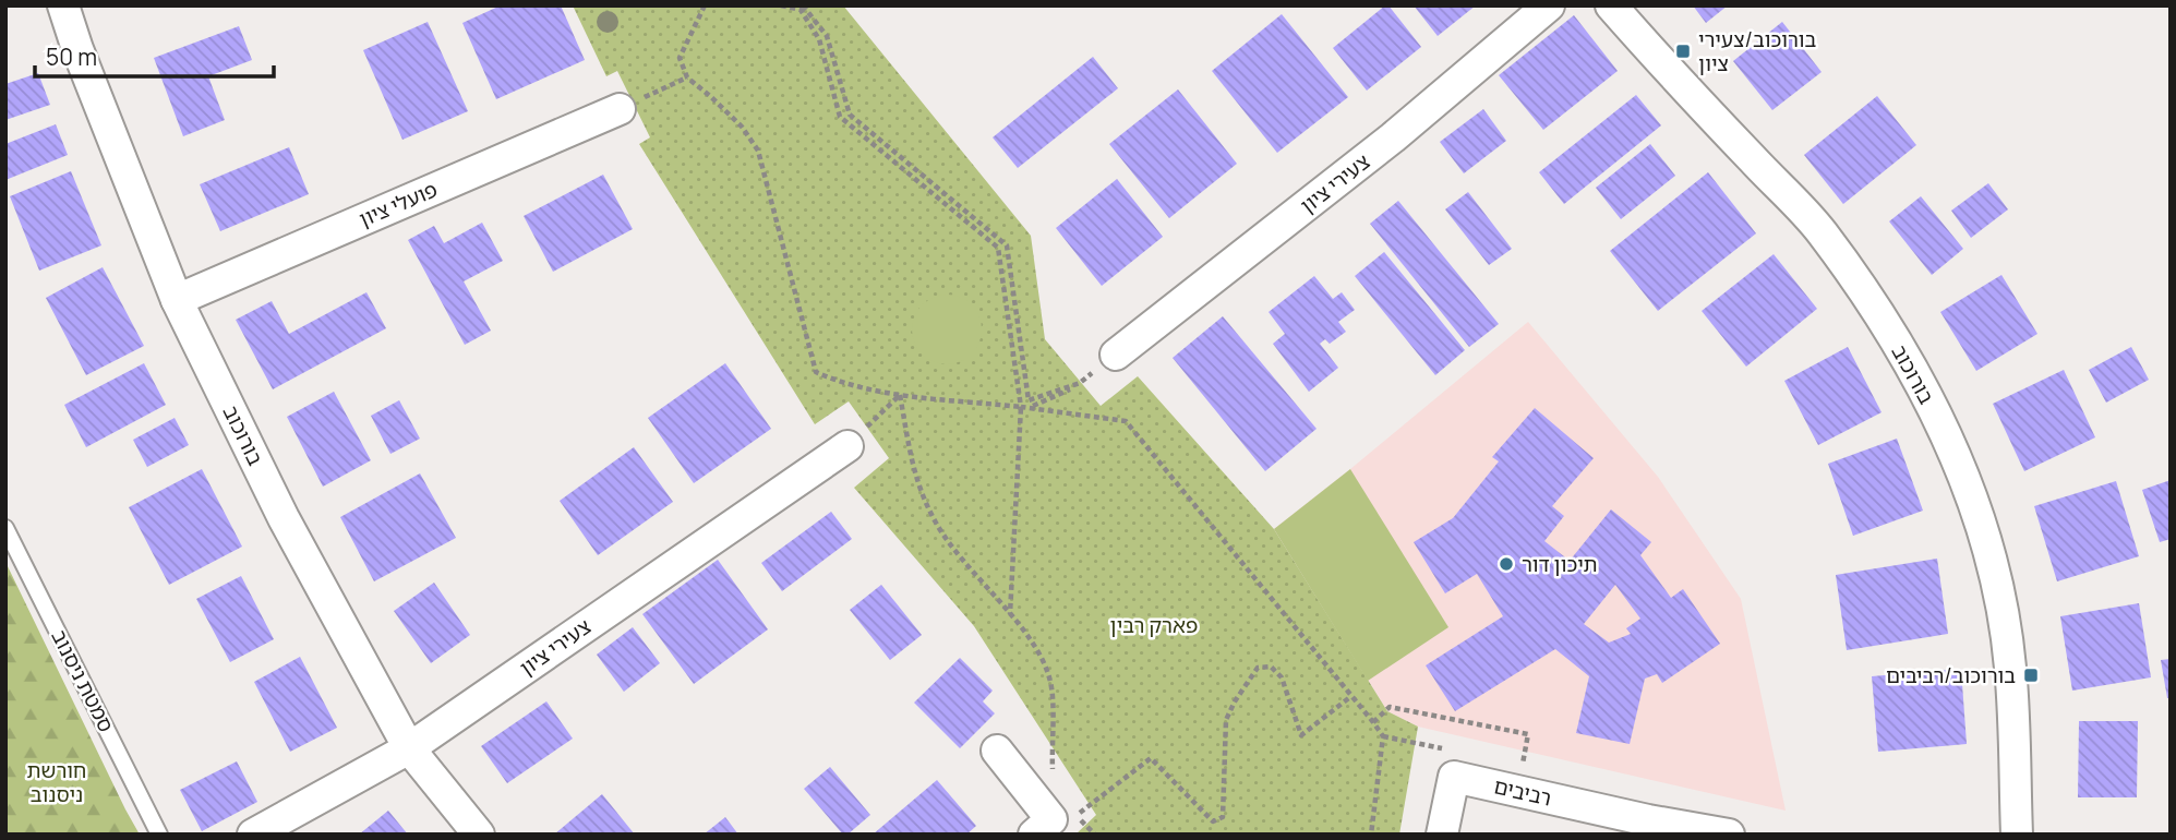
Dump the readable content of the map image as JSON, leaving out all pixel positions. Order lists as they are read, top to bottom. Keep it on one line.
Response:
{"streets":{"street":["צעירי ציון","פועלי ציון","בורוכוב","רביבים"],"lane":["סמטת ניסנוב"]},"crossings":[["צעירי ציון","בורוכוב"],["פועלי ציון","בורוכוב"]],"parks":["פארק רבין","חורשת ניסנוב"],"places":{"transit":["בורוכוב/צעירי ציון","בורוכוב/רביבים"],"other":["תיכון דור"]},"scale_bar":"50 m"}
